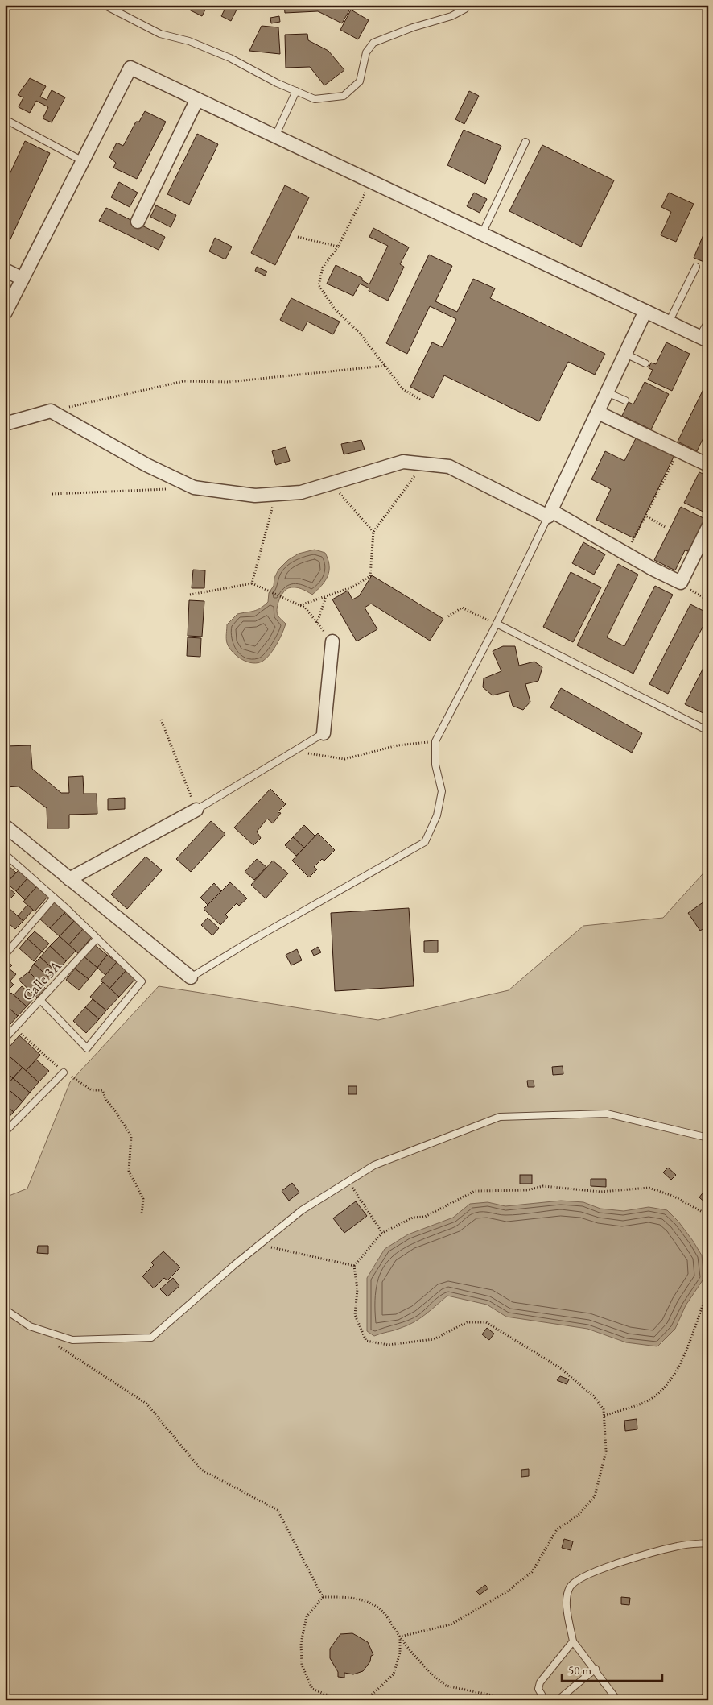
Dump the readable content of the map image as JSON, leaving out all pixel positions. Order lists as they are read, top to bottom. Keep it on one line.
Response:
{"streets":{"lane":["Calle 3A"]},"scale_bar":"50 m"}
